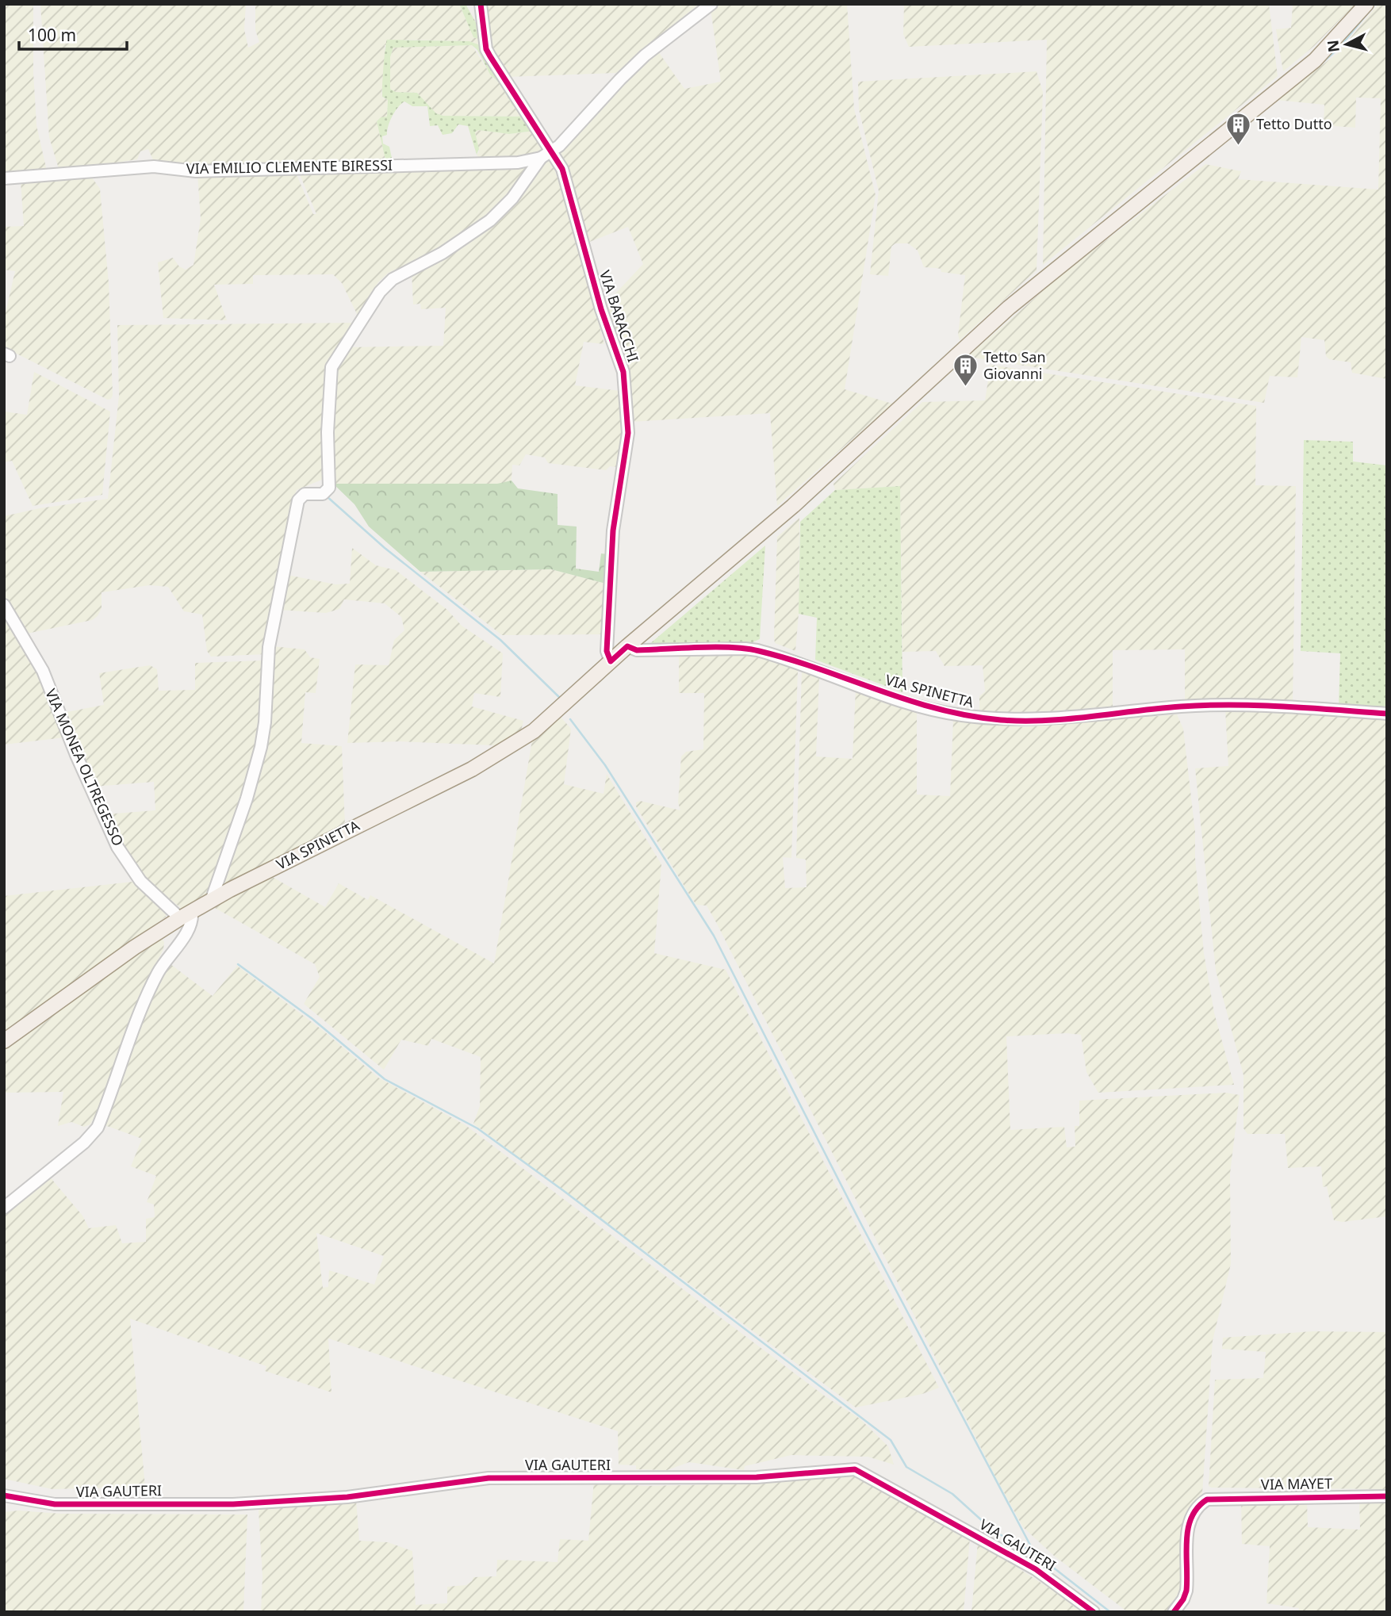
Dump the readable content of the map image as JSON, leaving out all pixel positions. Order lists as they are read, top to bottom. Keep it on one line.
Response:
{"streets":{"main road":["VIA SPINETTA"],"street":["VIA EMILIO CLEMENTE BIRESSI","VIA BARACCHI","VIA MONEA OLTREGESSO","VIA GAUTERI","VIA MAYET"]},"crossings":[["VIA EMILIO CLEMENTE BIRESSI","VIA BARACCHI"],["VIA EMILIO CLEMENTE BIRESSI","VIA SPINETTA"],["VIA BARACCHI","VIA SPINETTA"],["VIA SPINETTA","VIA MONEA OLTREGESSO"]],"places":{"building":["Tetto Dutto","Tetto San Giovanni"]},"scale_bar":"100 m","north":"left"}
